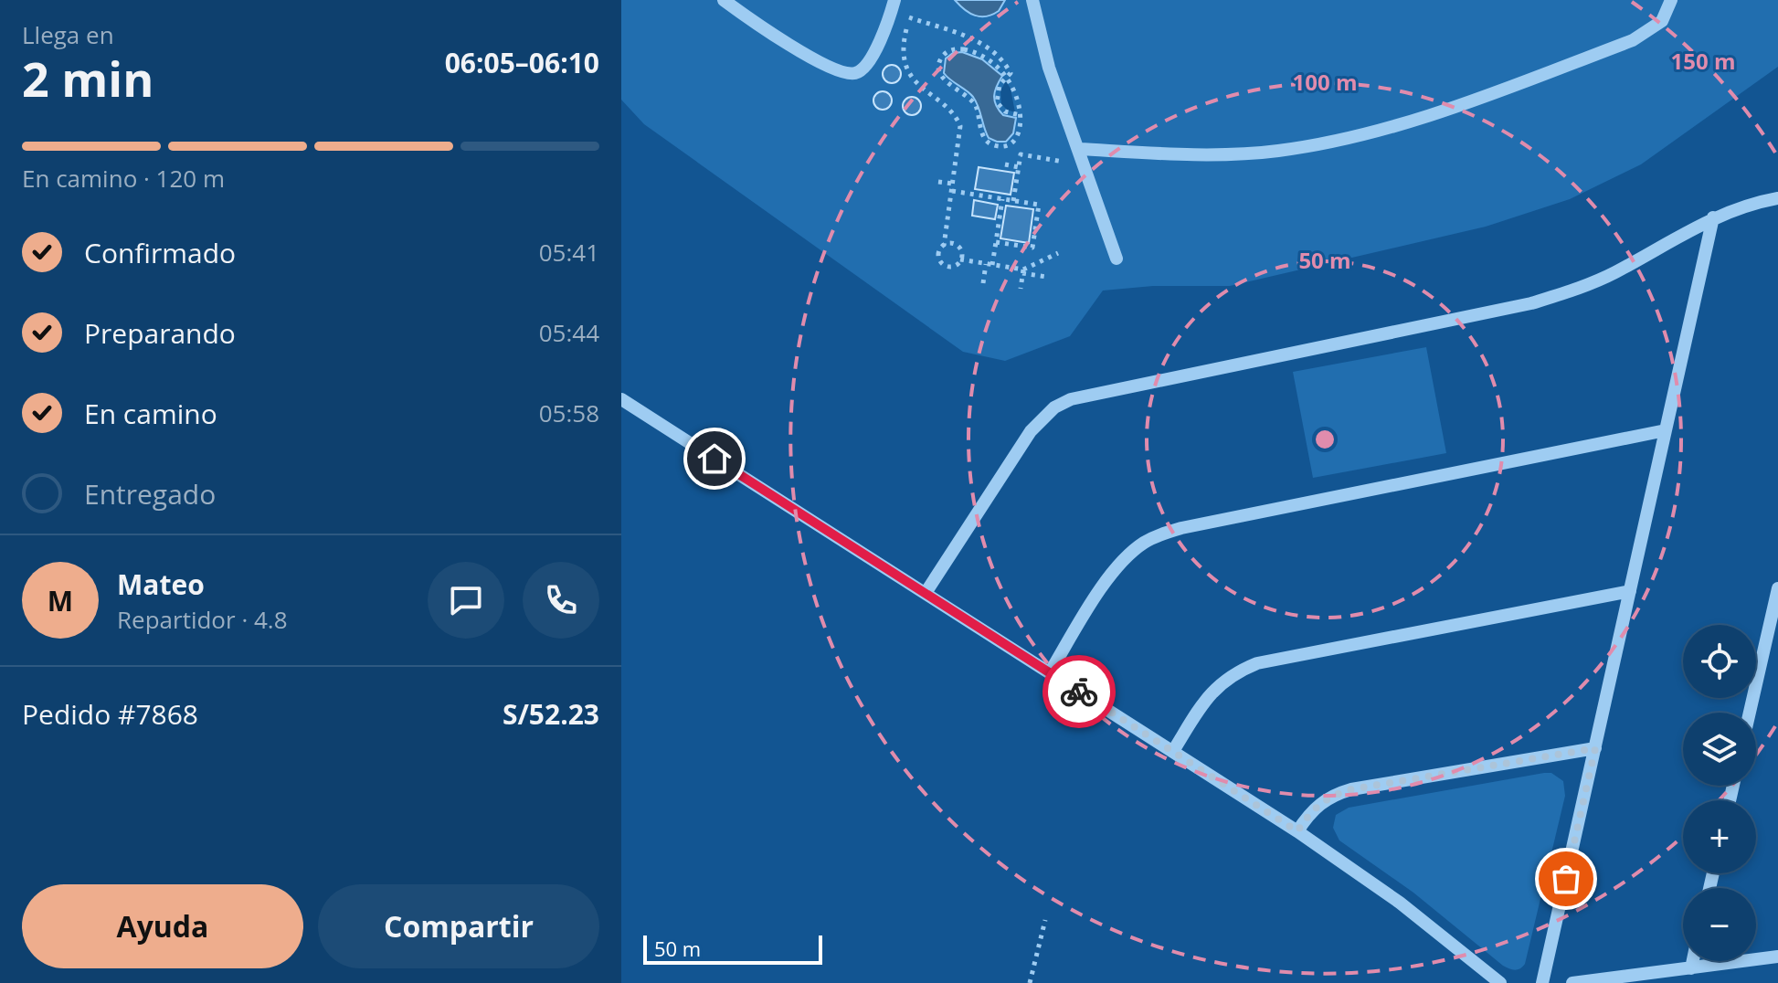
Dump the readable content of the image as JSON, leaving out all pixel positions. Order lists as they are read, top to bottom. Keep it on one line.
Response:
{"scale_bar":"50 m","page":{"heading":["2 min","Llega en","06:05–06:10"],"panel":["Mateo","Repartidor · 4.8","Pedido #7868","S/52.23"],"bar":"En camino · 120 m","list":[["Confirmado","05:41"],["Preparando","05:44"],["En camino","05:58"],"Entregado"],"round":"M","map_buttons":["+","−"],"buttons":["Ayuda","Compartir"],"scale":"50 m"},"rings":["150 m","100 m","50 m"]}
